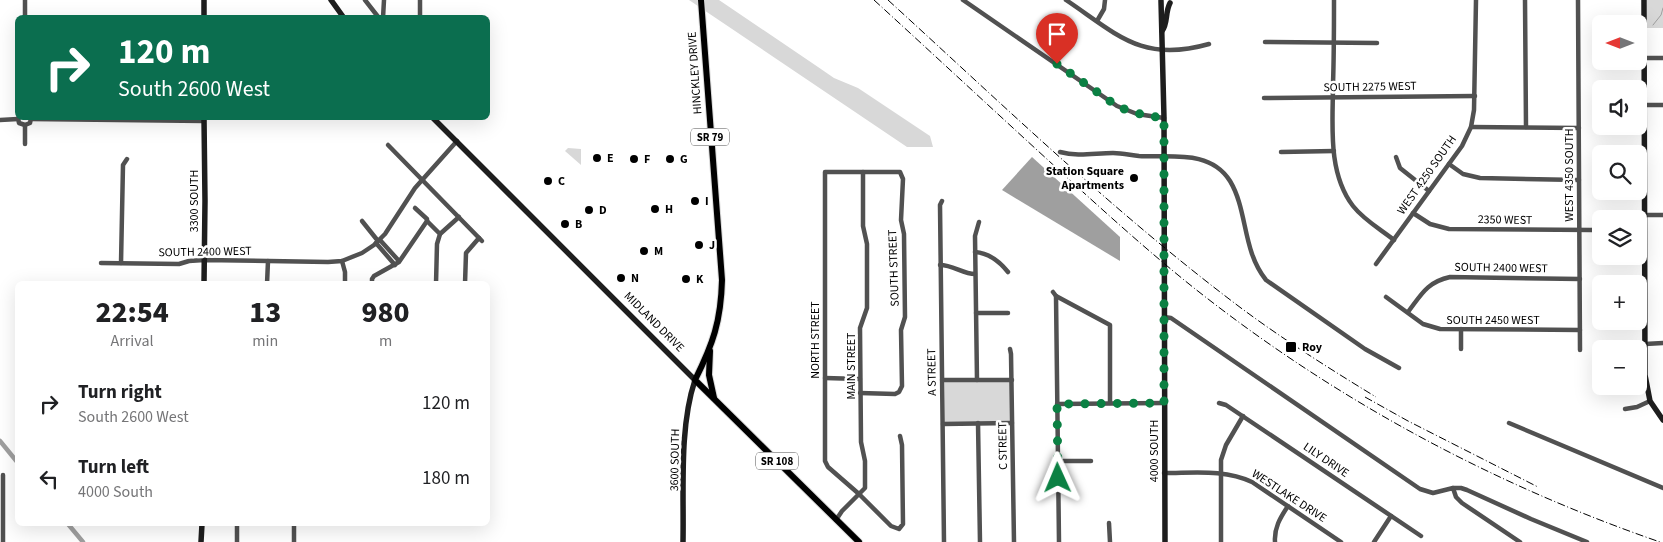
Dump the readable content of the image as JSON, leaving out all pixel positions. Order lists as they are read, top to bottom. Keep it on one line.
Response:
{"streets":{"main road":["HINCKLEY DRIVE","SR 79","MIDLAND DRIVE","SR 108"],"street":["SOUTH 2275 WEST","WEST 4250 SOUTH","WEST 4350 SOUTH","3300 SOUTH","2350 WEST","SOUTH 2400 WEST","SOUTH STREET","SOUTH 2450 WEST","NORTH STREET","MAIN STREET","A STREET","C STREET","4000 SOUTH","3600 SOUTH","LILY DRIVE","WESTLAKE DRIVE"]},"crossings":[["HINCKLEY DRIVE","MIDLAND DRIVE"],["HINCKLEY DRIVE","3600 SOUTH"],["SOUTH 2275 WEST","WEST 4250 SOUTH"],["WEST 4250 SOUTH","2350 WEST"],["WEST 4350 SOUTH","2350 WEST"],["WEST 4350 SOUTH","SOUTH 2400 WEST"],["WEST 4350 SOUTH","SOUTH 2450 WEST"],["3300 SOUTH","SOUTH 2400 WEST"],["SOUTH 2400 WEST","SOUTH 2450 WEST"],["SOUTH STREET","NORTH STREET"],["SOUTH STREET","MAIN STREET"],["MIDLAND DRIVE","MAIN STREET"],["MIDLAND DRIVE","3600 SOUTH"],["NORTH STREET","MAIN STREET"],["4000 SOUTH","WESTLAKE DRIVE"]],"places":{"other":["E","F","G","Station Square Apartments","C","I","H","D","B","J","M","N","K"],"transit":["Roy"]},"north":"left","page":{"map_buttons":["+","−"],"turn":["120 m","South 2600 West"],"eta":["22:54","Arrival","13","min","980","m"],"list":[{"name":"Turn right","note":"South 2600 West","value":"120 m"},{"name":"Turn left","note":"4000 South","value":"180 m"}]}}
